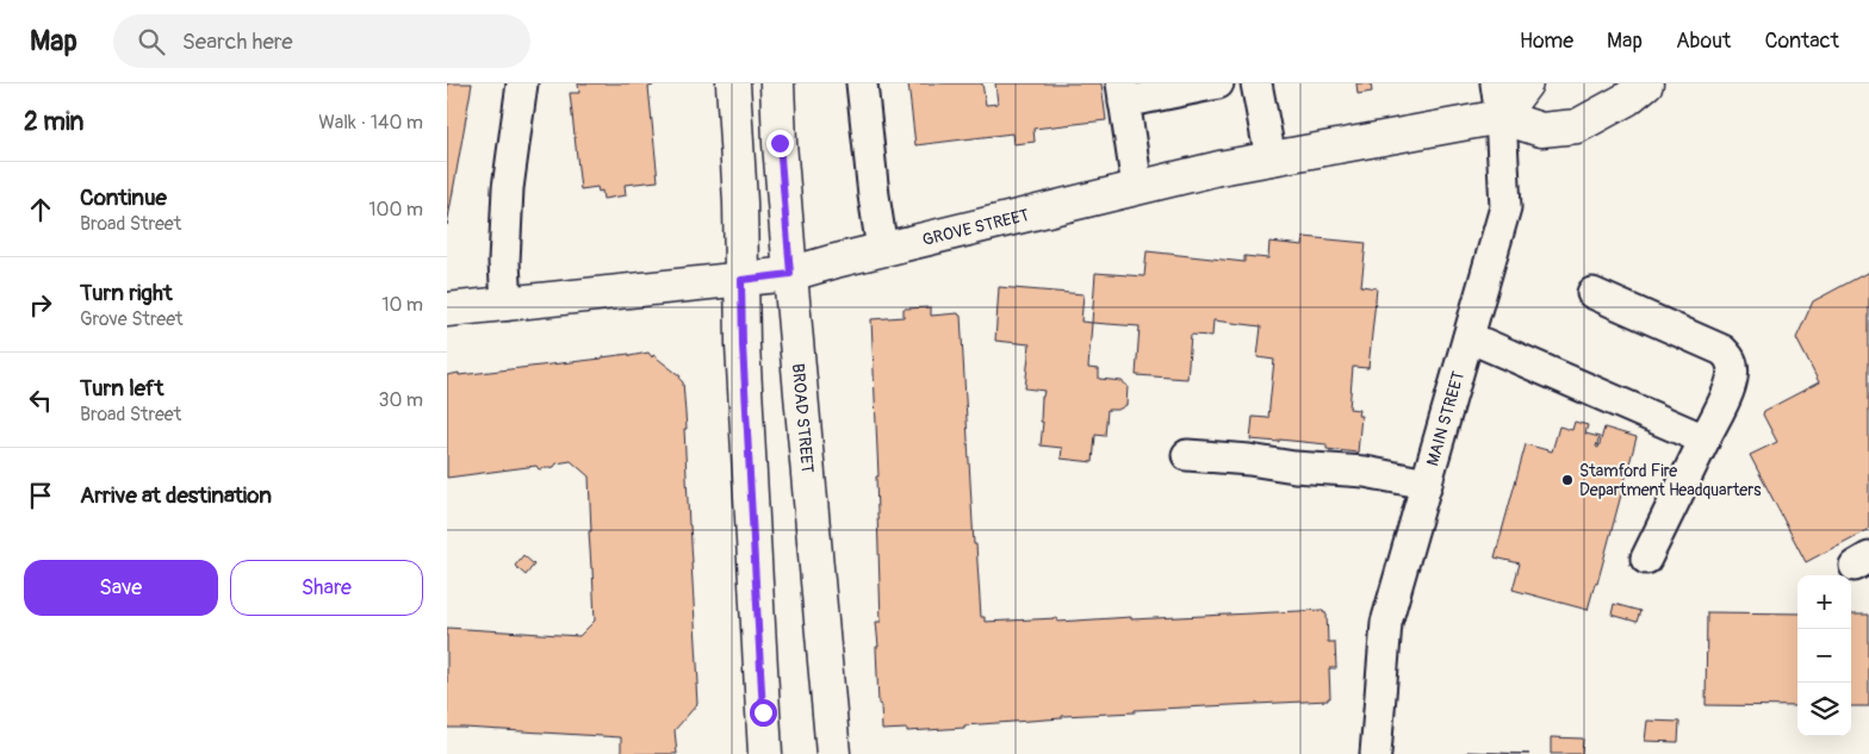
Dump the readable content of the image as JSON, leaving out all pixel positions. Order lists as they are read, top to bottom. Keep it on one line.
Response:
{"streets":{"main road":["GROVE STREET","BROAD STREET"],"street":["MAIN STREET"]},"crossings":[["GROVE STREET","MAIN STREET"],["GROVE STREET","BROAD STREET"]],"places":["Stamford Fire Department Headquarters"],"page":{"header":"Map","search":"Search here","nav":["Home","Map","About","Contact"],"heading":["2 min","Walk · 140 m"],"list":[["Continue","Broad Street","100 m"],["Turn right","Grove Street","10 m"],["Turn left","Broad Street","30 m"],"Arrive at destination"],"buttons":["Save","Share"],"map_buttons":["+","−"]}}
